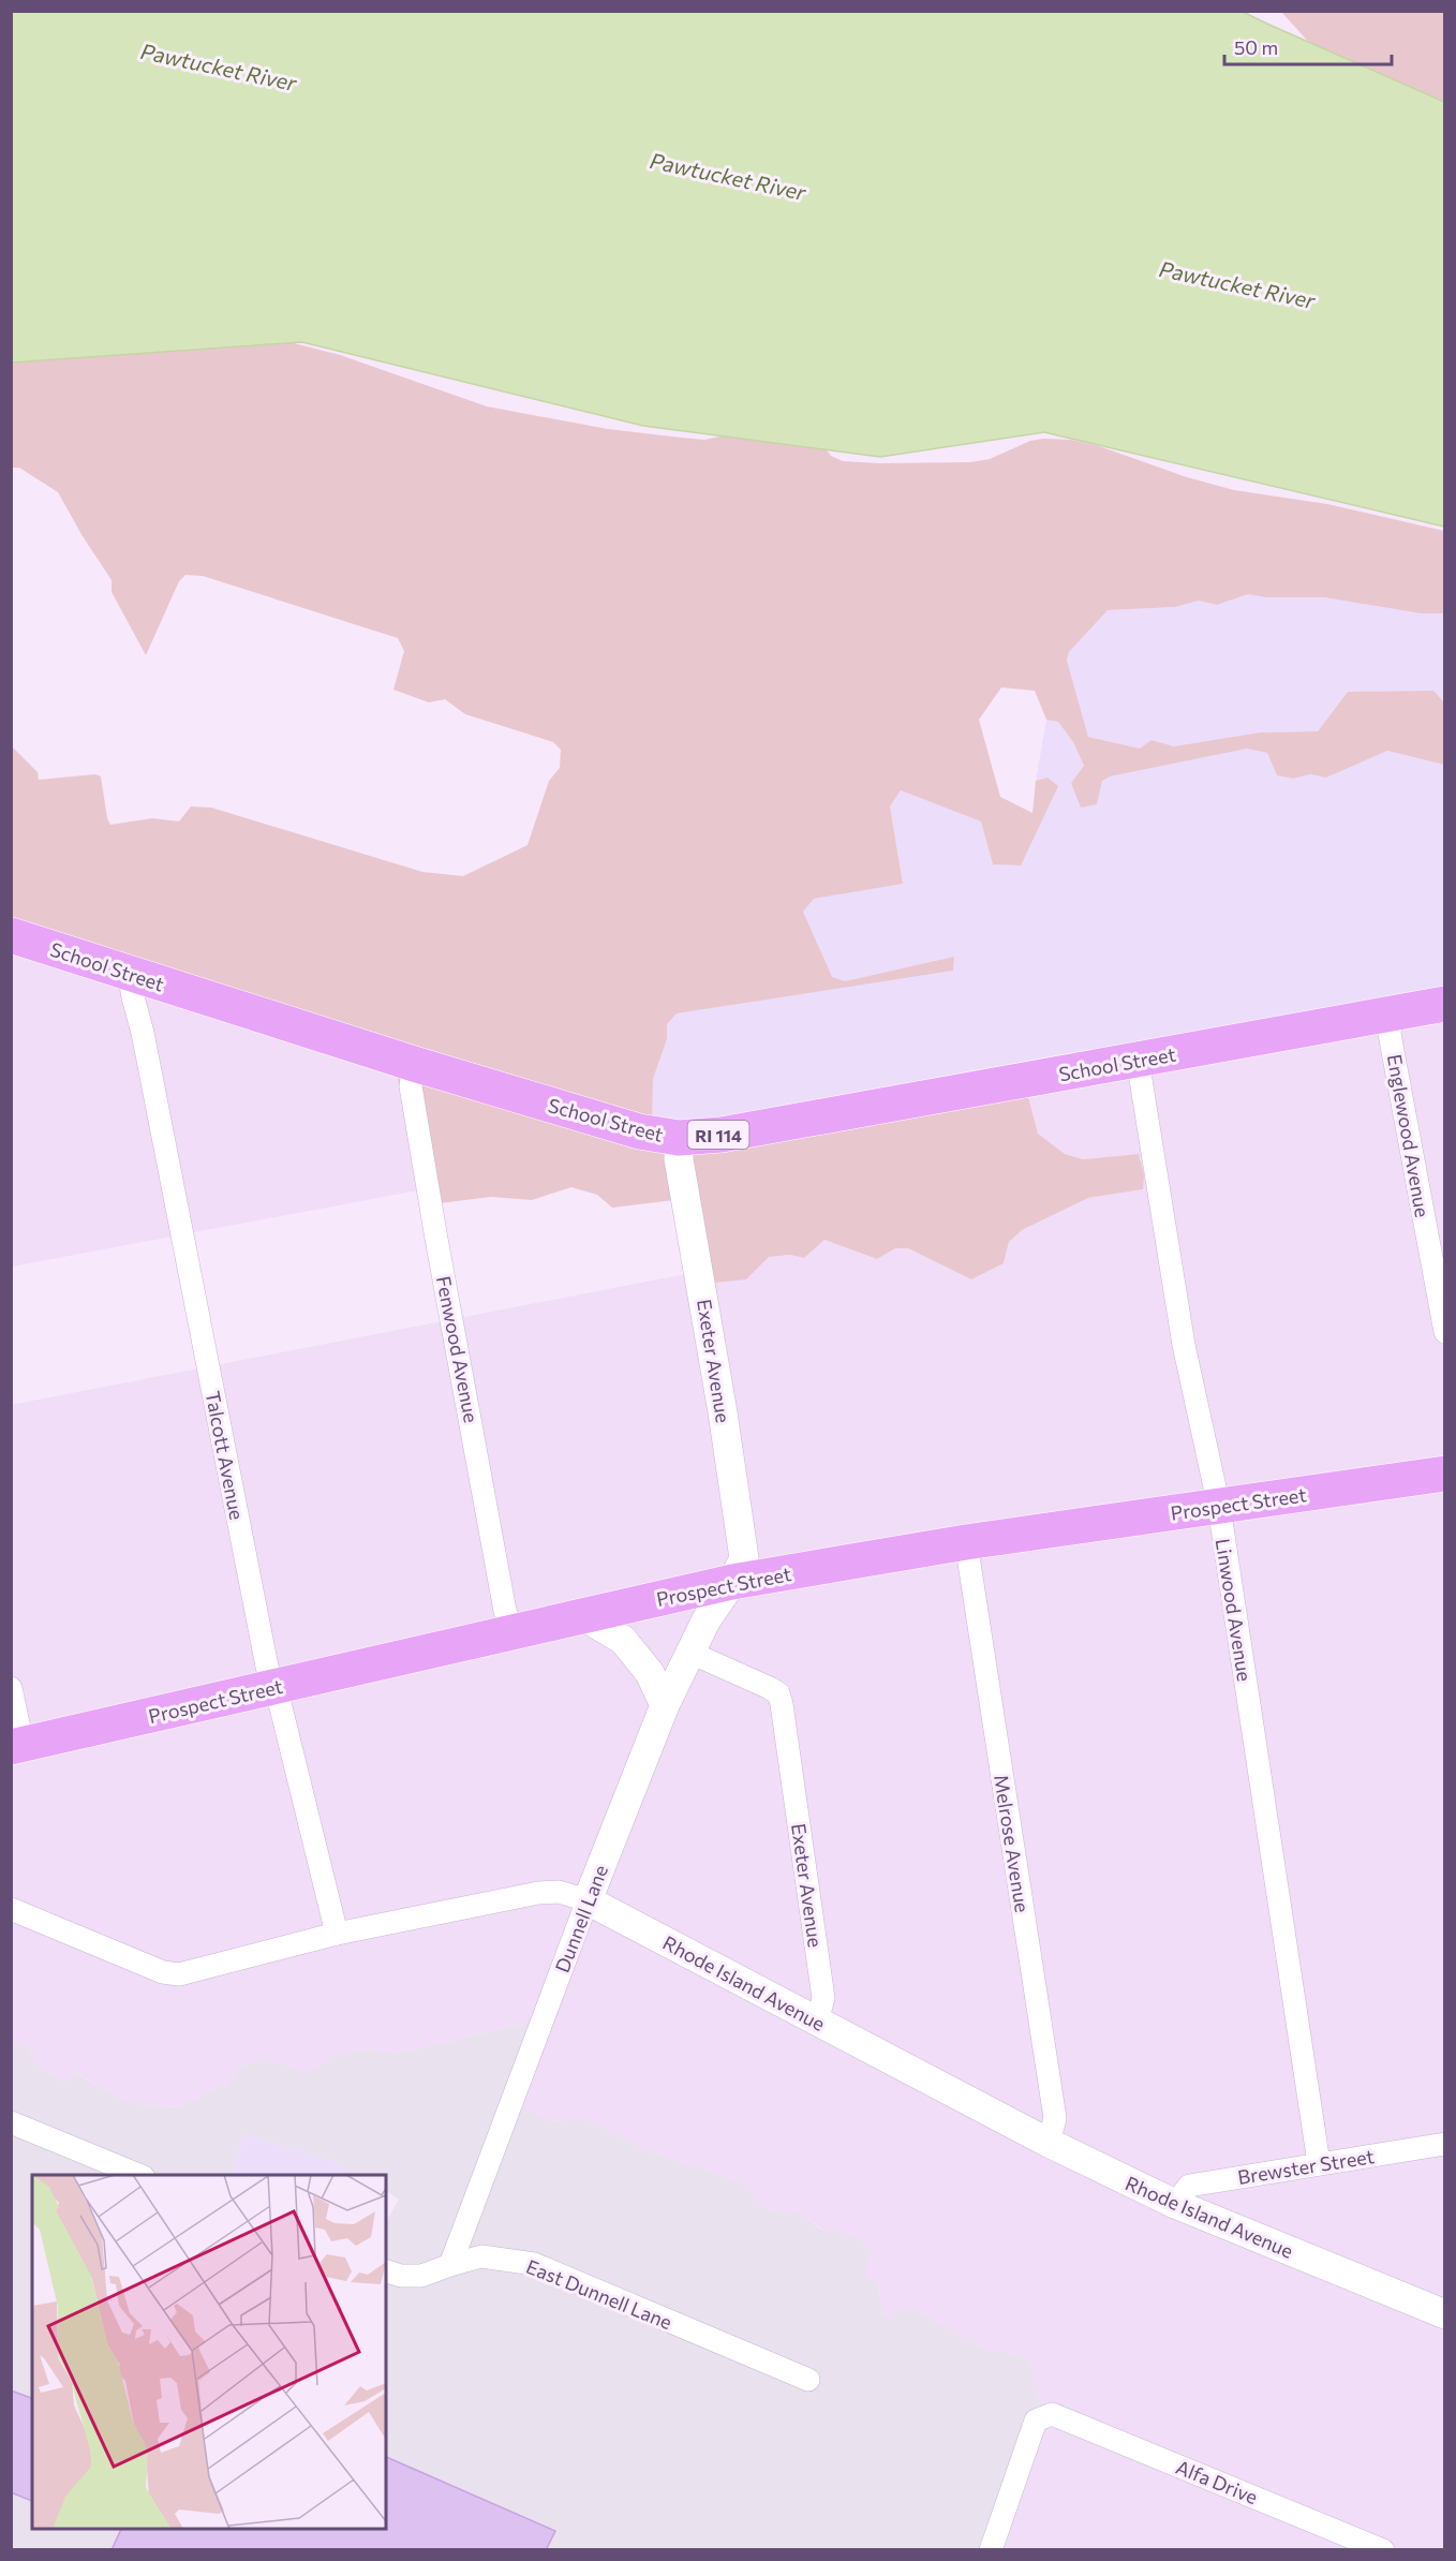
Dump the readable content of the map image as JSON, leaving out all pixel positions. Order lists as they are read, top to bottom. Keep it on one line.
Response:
{"streets":{"main road":["School Street","RI 114","Prospect Street"],"street":["Englewood Avenue","Fenwood Avenue","Exeter Avenue","Talcott Avenue","Linwood Avenue","Melrose Avenue","Dunnell Lane","Rhode Island Avenue","Brewster Street","East Dunnell Lane","Alfa Drive"]},"crossings":[["School Street","Englewood Avenue"],["School Street","Fenwood Avenue"],["School Street","Exeter Avenue"],["School Street","Talcott Avenue"],["School Street","Linwood Avenue"],["Fenwood Avenue","Prospect Street"],["Exeter Avenue","Prospect Street"],["Exeter Avenue","Dunnell Lane"],["Exeter Avenue","Rhode Island Avenue"],["Talcott Avenue","Prospect Street"],["Talcott Avenue","Rhode Island Avenue"],["Prospect Street","Linwood Avenue"],["Prospect Street","Melrose Avenue"],["Prospect Street","Dunnell Lane"],["Linwood Avenue","Brewster Street"],["Melrose Avenue","Rhode Island Avenue"],["Dunnell Lane","Rhode Island Avenue"],["Dunnell Lane","East Dunnell Lane"],["Rhode Island Avenue","Brewster Street"]],"water":["Pawtucket River"],"scale_bar":"50 m"}
